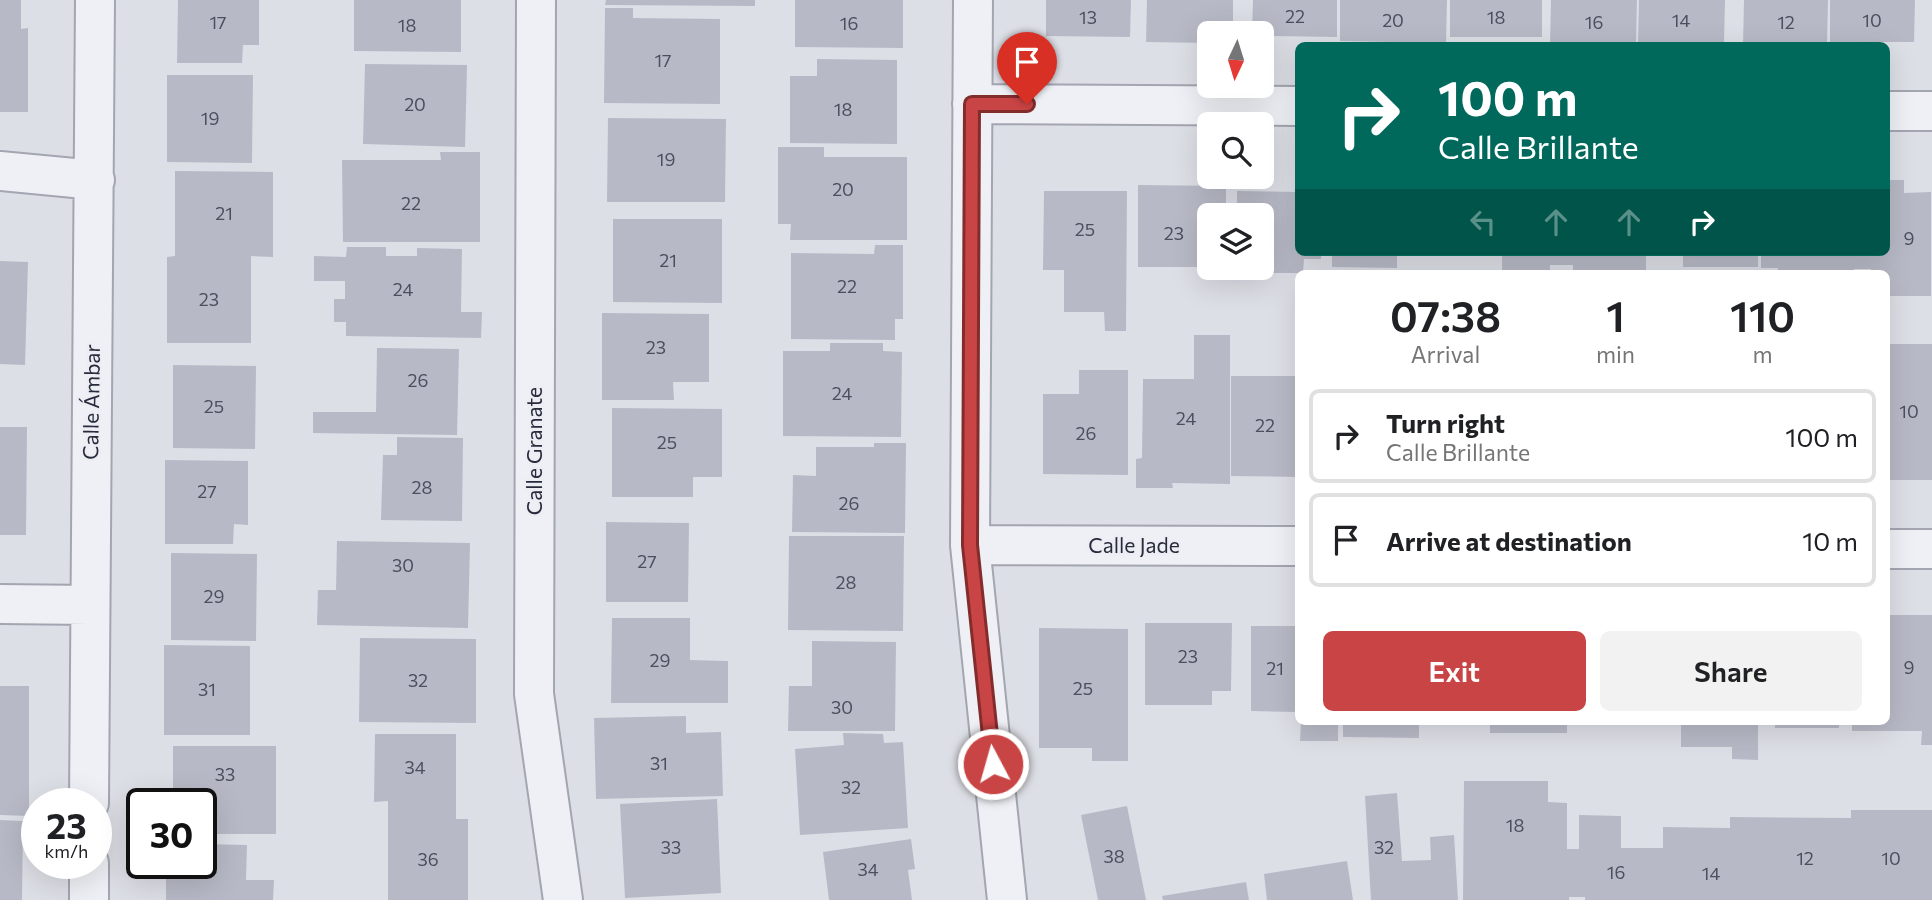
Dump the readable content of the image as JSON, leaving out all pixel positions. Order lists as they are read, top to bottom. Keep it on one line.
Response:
{"streets":{"street":["Calle Ámbar","Calle Granate","Calle Jade"]},"house_numbers":["22","13","18","20","14","10","17","16","12","16","18","17","20","18","19","19","20","22","21","25","23","9","21","22","24","23","23","26","24","25","10","24","22","26","25","28","27","26","27","30","28","29","23","29","9","21","32","25","31","30","31","34","33","32","18","33","32","38","12","10","36","34","16","14"],"north":"bottom","page":{"turn":["100 m","Calle Brillante"],"eta":["07:38","Arrival","1","min","110","m"],"list":[{"name":"Turn right","note":"Calle Brillante","value":"100 m"},{"name":"Arrive at destination","value":"10 m"}],"buttons":["Exit","Share"],"speed":"23 km/h","limit":"30"}}
